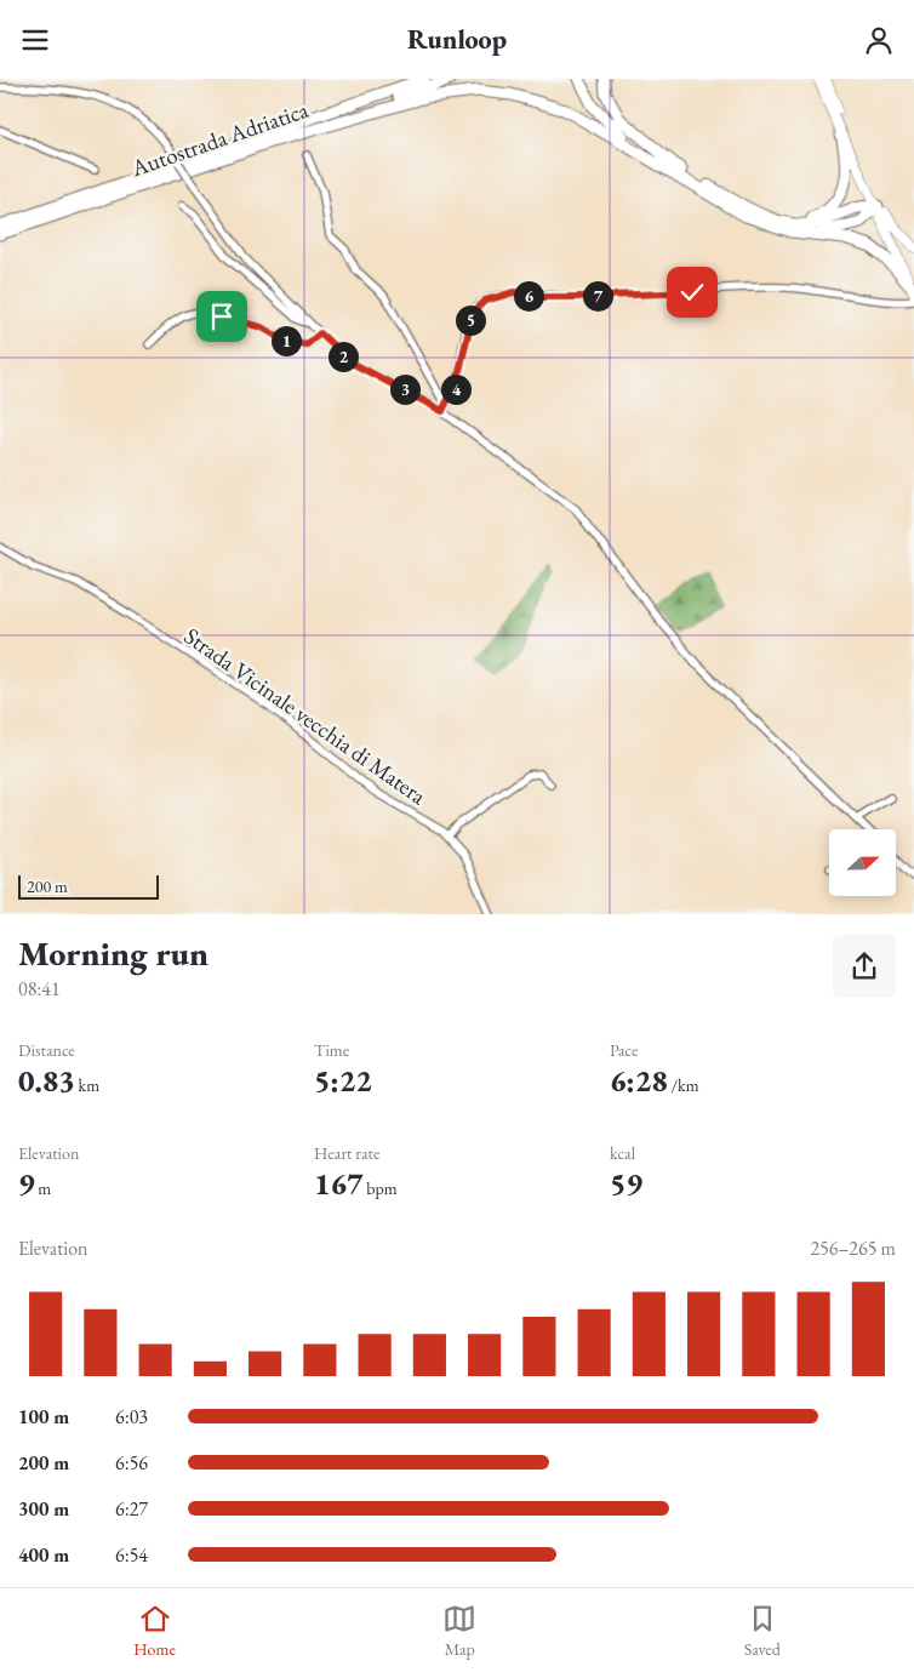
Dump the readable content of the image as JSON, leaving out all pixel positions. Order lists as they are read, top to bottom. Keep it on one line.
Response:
{"streets":{"highway":["Autostrada Adriatica"],"street":["Strada Vicinale vecchia di Matera"]},"scale_bar":"200 m","north":"right","page":{"header":"Runloop","pins":["6","7","5","1","2","3","4"],"scale":"200 m","heading":["Morning run","08:41"],"stats":[["Distance","0.83 km"],["Time","5:22"],["Pace","6:28 /km"],["Elevation","9 m"],["Heart rate","167 bpm"],["kcal","59"]],"chart":["Elevation","256–265 m"],"list":[{"name":"100 m","note":"6:03"},{"name":"200 m","note":"6:56"},{"name":"300 m","note":"6:27"},{"name":"400 m","note":"6:54"}],"tabs":["Home","Map","Saved"]}}
